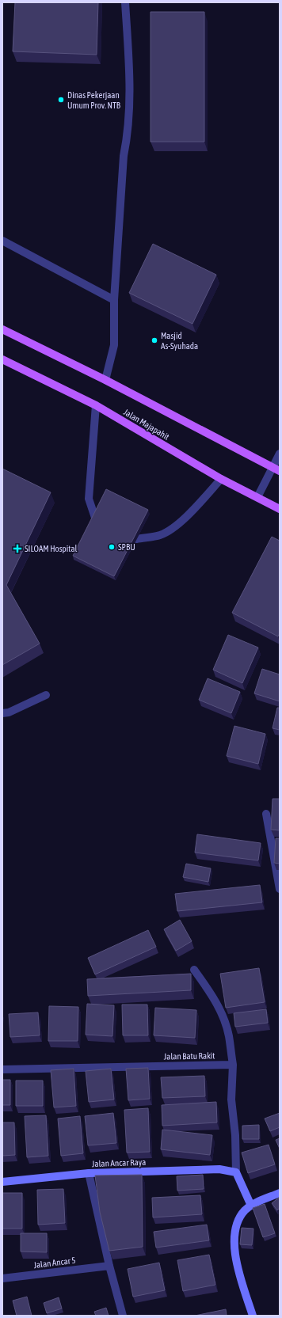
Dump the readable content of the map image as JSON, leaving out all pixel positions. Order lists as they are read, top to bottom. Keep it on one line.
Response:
{"streets":{"main road":["Jalan Majapahit"],"street":["Jalan Batu Rakit","Jalan Ancar Raya","Jalan Ancar 5"]},"places":{"other":["Dinas Pekerjaan Umum Prov. NTB","Masjid As-Syuhada","SPBU"],"health":["SILOAM Hospital"]}}
